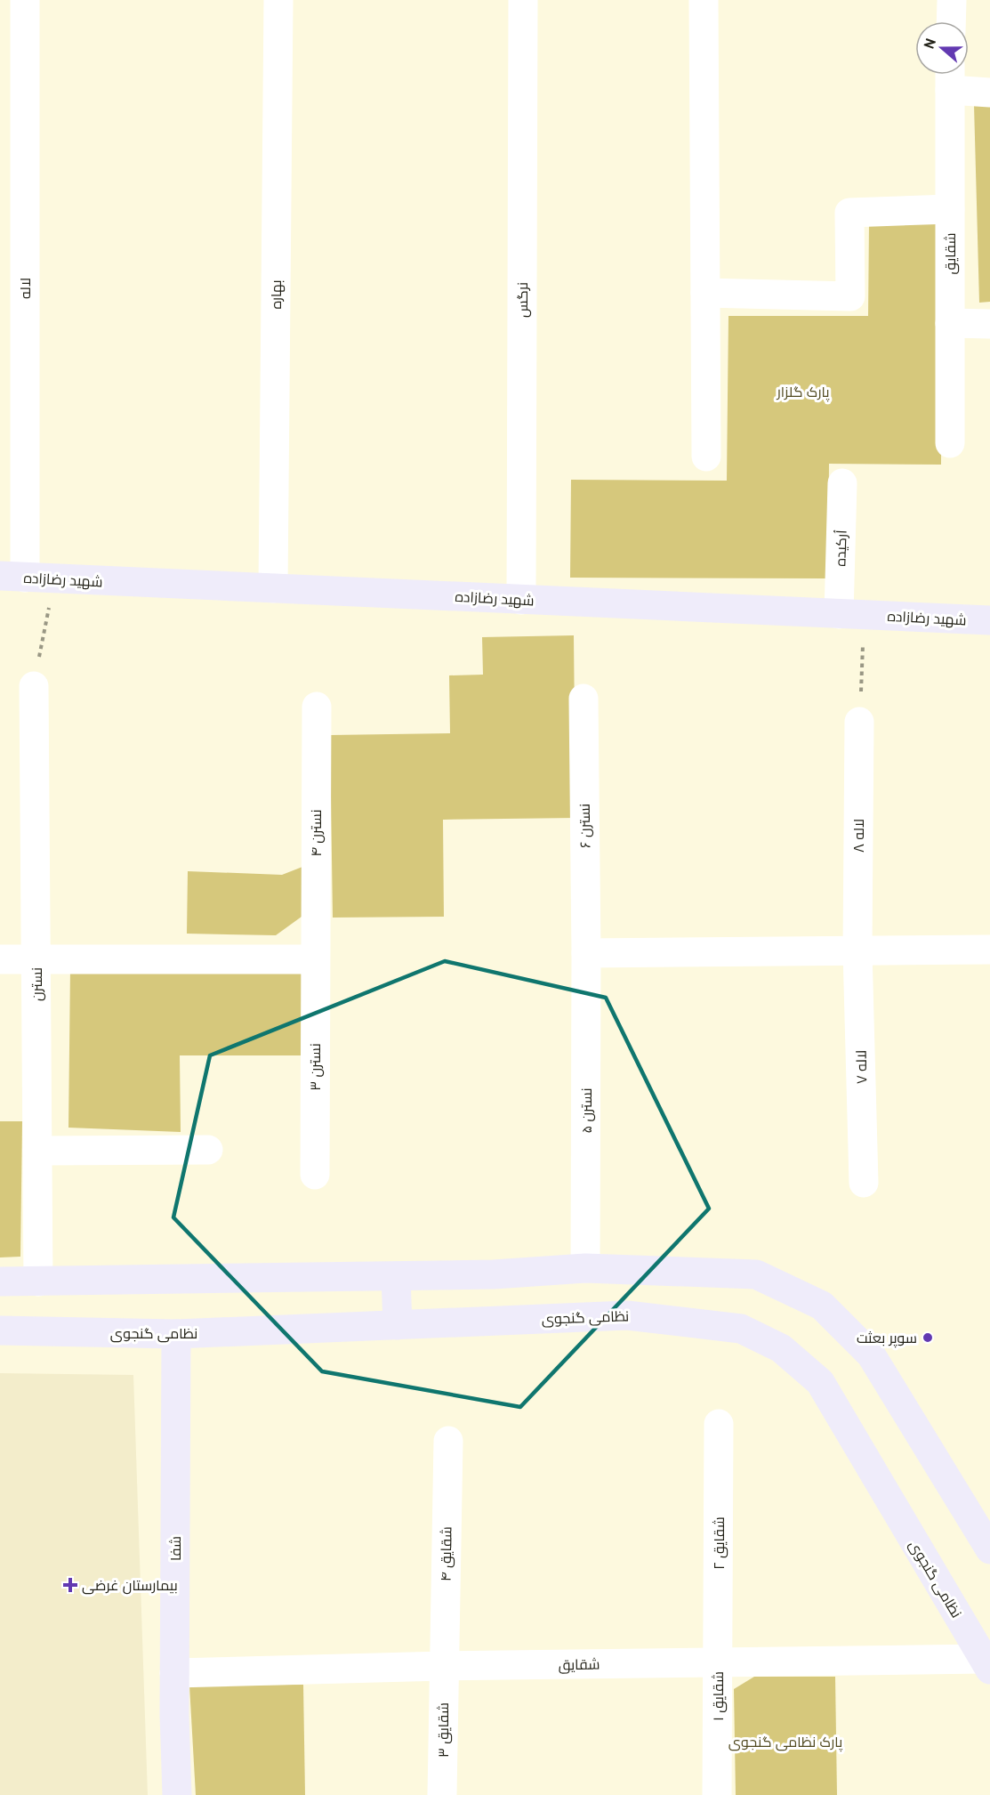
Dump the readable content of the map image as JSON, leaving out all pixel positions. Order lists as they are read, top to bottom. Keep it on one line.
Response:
{"streets":{"street":["شقایق","لاله","بهاره","نرگس","اُرکیده","شهید رضازاده","نسترن ۶","نسترن ۴","لاله ۸","نسترن","نسترن ۳","لاله ۷","نسترن ۵","نظامی گنجوی","شقایق ۲","شفا","شقایق ۴","شقایق ۱","شقایق ۳"]},"crossings":[["شقایق","نظامی گنجوی"],["شقایق","شقایق ۲"],["شقایق","شفا"],["شقایق","شقایق ۴"],["شقایق","شقایق ۱"],["شقایق","شقایق ۳"],["لاله","شهید رضازاده"],["بهاره","شهید رضازاده"],["نرگس","شهید رضازاده"],["اُرکیده","شهید رضازاده"],["نسترن ۶","نسترن ۵"],["نسترن ۴","نسترن ۳"],["لاله ۸","لاله ۷"],["نظامی گنجوی","شفا"],["شقایق ۲","شقایق ۱"],["شقایق ۴","شقایق ۳"]],"parks":["پارک گلزار","پارک نظامی گنجوی"],"places":{"other":["سوپر بعثت"],"health":["بیمارستان غرضی"]},"north":"left"}
